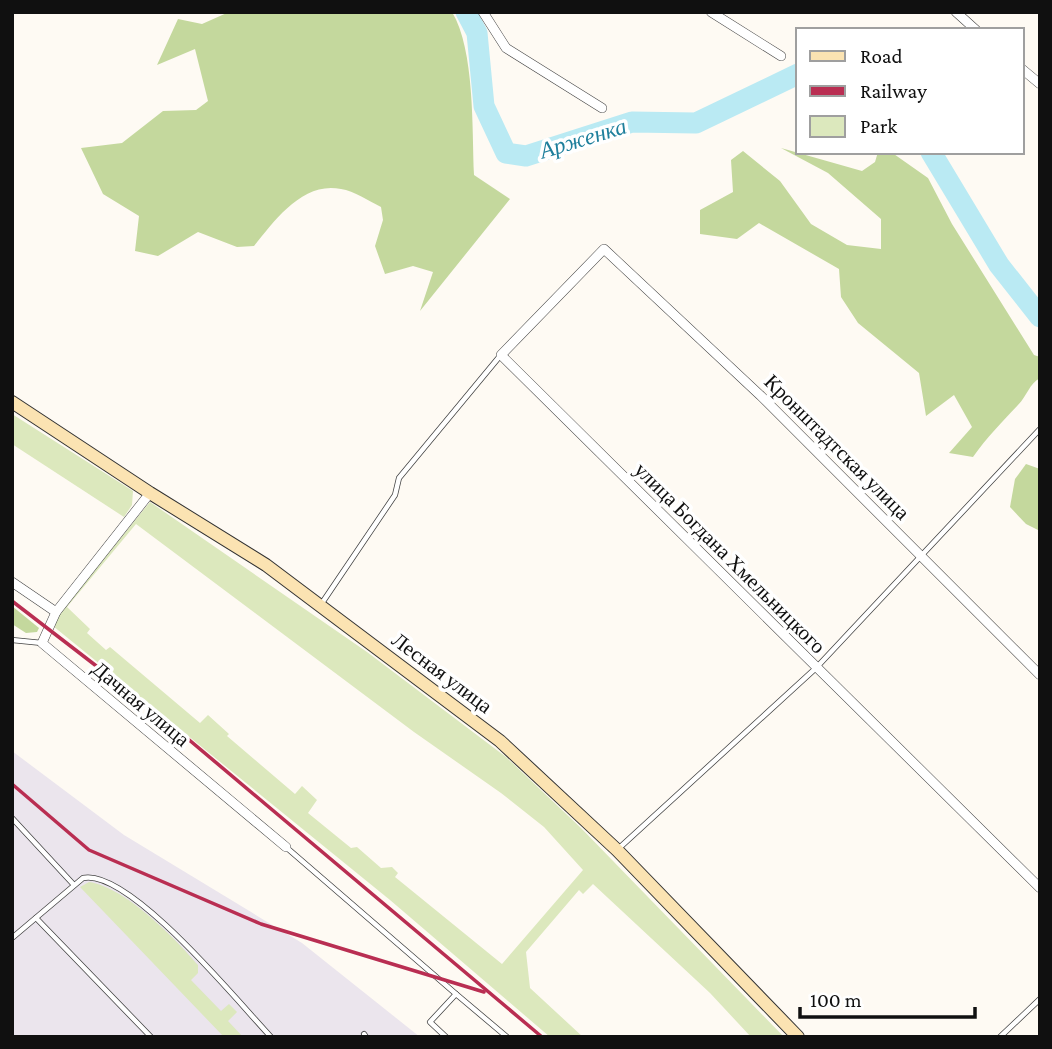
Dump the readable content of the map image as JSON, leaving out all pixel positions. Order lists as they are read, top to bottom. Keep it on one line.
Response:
{"streets":{"street":["Кронштадтская улица","улица Богдана Хмельницкого","Лесная улица","Дачная улица"]},"crossings":[["Кронштадтская улица","улица Богдана Хмельницкого"]],"water":["Арженка"],"legend":["Road","Railway","Park"],"scale_bar":"100 m"}
